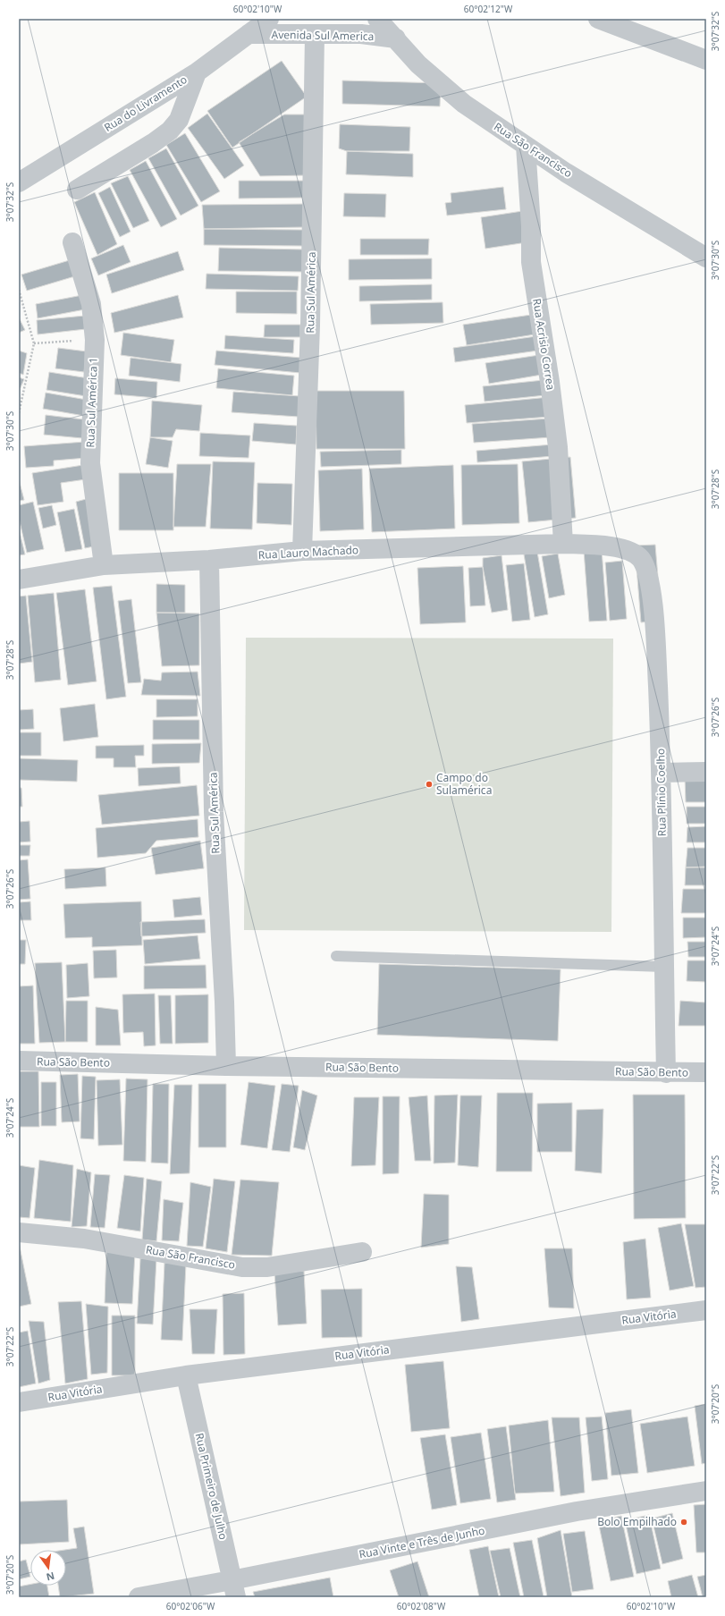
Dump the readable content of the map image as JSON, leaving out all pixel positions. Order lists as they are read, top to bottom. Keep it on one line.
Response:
{"streets":{"street":["Avenida Sul America","Rua do Livramento","Rua São Francisco","Rua Sul América","Rua Acrisio Correa","Rua Sul América 1","Rua Lauro Machado","Rua Plínio Coelho","Rua São Bento","Rua Vitória","Rua Primeiro de Julho","Rua Vinte e Três de Junho"]},"crossings":[["Avenida Sul America","Rua do Livramento"],["Avenida Sul America","Rua São Francisco"],["Avenida Sul America","Rua Sul América"],["Rua São Francisco","Rua Acrisio Correa"],["Rua Sul América","Rua Lauro Machado"],["Rua Sul América","Rua São Bento"],["Rua Acrisio Correa","Rua Lauro Machado"],["Rua Sul América 1","Rua Lauro Machado"],["Rua Lauro Machado","Rua Plínio Coelho"],["Rua Plínio Coelho","Rua São Bento"],["Rua Vitória","Rua Primeiro de Julho"],["Rua Primeiro de Julho","Rua Vinte e Três de Junho"]],"places":["Campo do Sulamérica","Bolo Empilhado"],"north":"bottom","coordinates":["60°02'10\"W","60°02'12\"W","3°07'32\"S","3°07'30\"S","3°07'28\"S","3°07'26\"S","3°07'24\"S","3°07'22\"S","3°07'20\"S","60°02'06\"W","60°02'08\"W"]}
